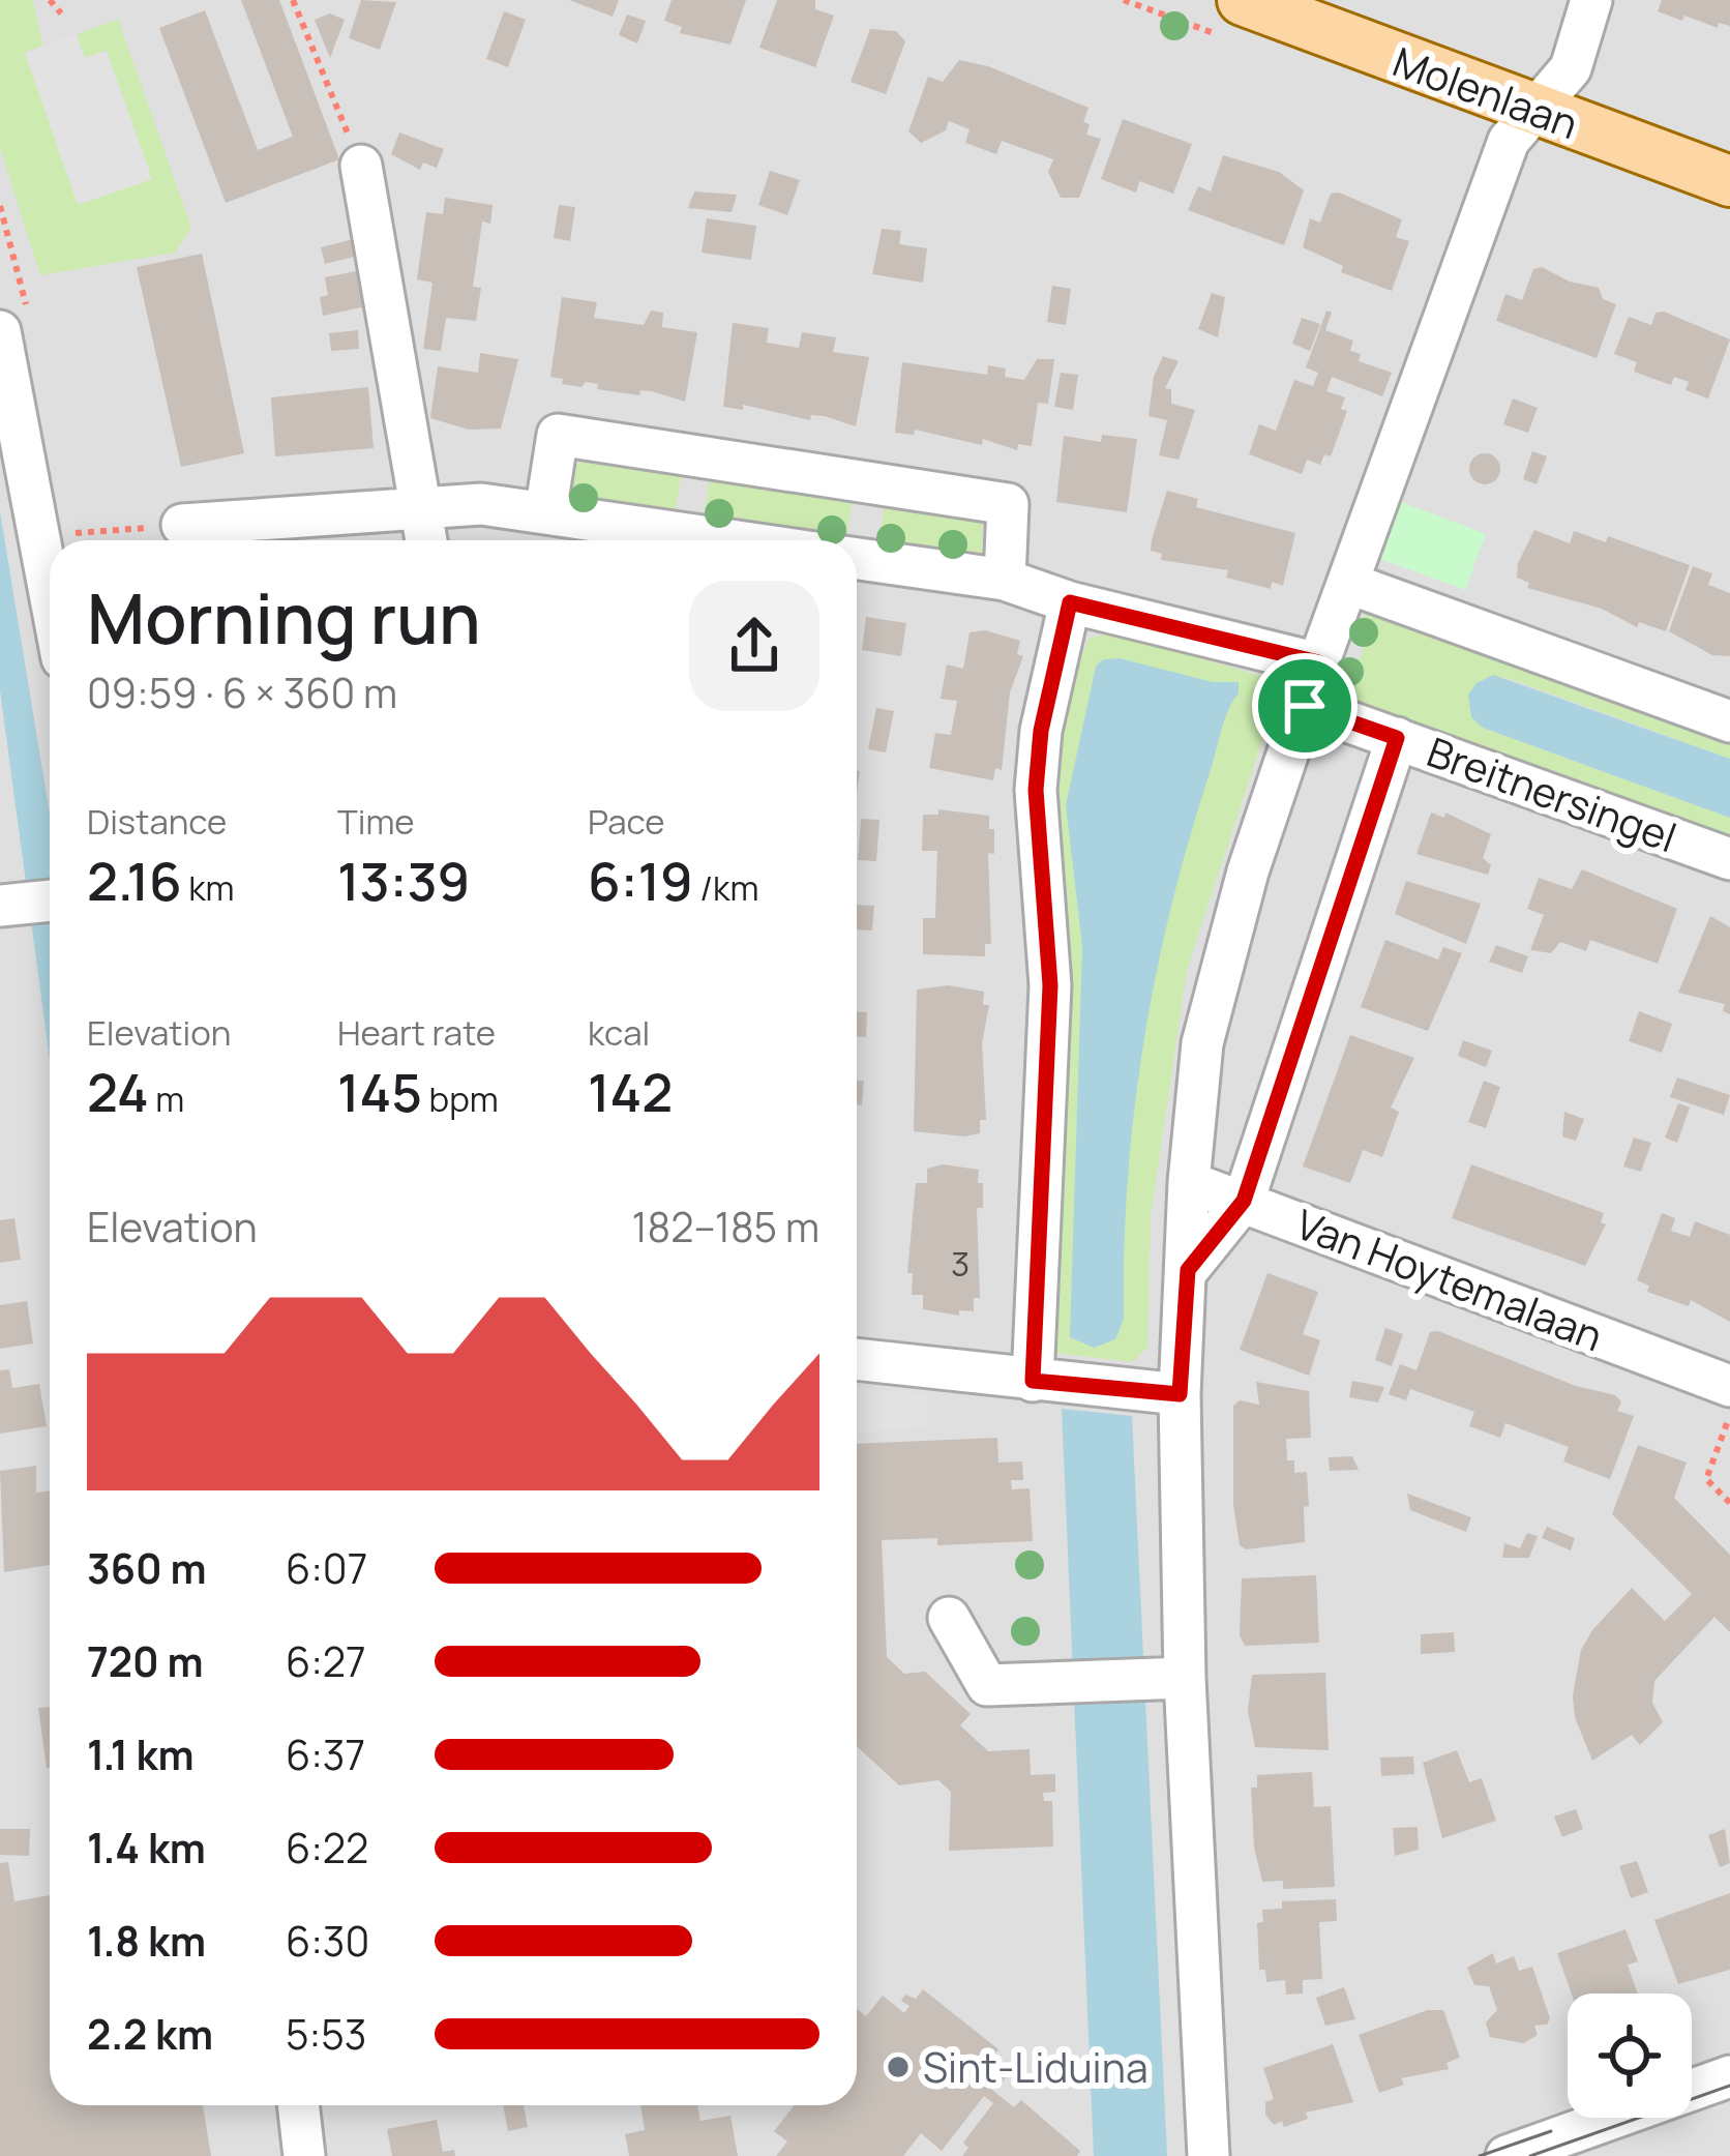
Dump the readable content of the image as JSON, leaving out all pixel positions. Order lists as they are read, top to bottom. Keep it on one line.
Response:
{"streets":{"main road":["Molenlaan"],"street":["Breitnersingel","Van Hoytemalaan"]},"places":["Sint-Liduina"],"house_numbers":["3"],"page":{"heading":["Morning run","09:59 · 6 × 360 m"],"stats":[["Distance","2.16 km"],["Time","13:39"],["Pace","6:19 /km"],["Elevation","24 m"],["Heart rate","145 bpm"],["kcal","142"]],"chart":["Elevation","182–185 m"],"list":[{"name":"360 m","note":"6:07"},{"name":"720 m","note":"6:27"},{"name":"1.1 km","note":"6:37"},{"name":"1.4 km","note":"6:22"},{"name":"1.8 km","note":"6:30"},{"name":"2.2 km","note":"5:53"}]}}
